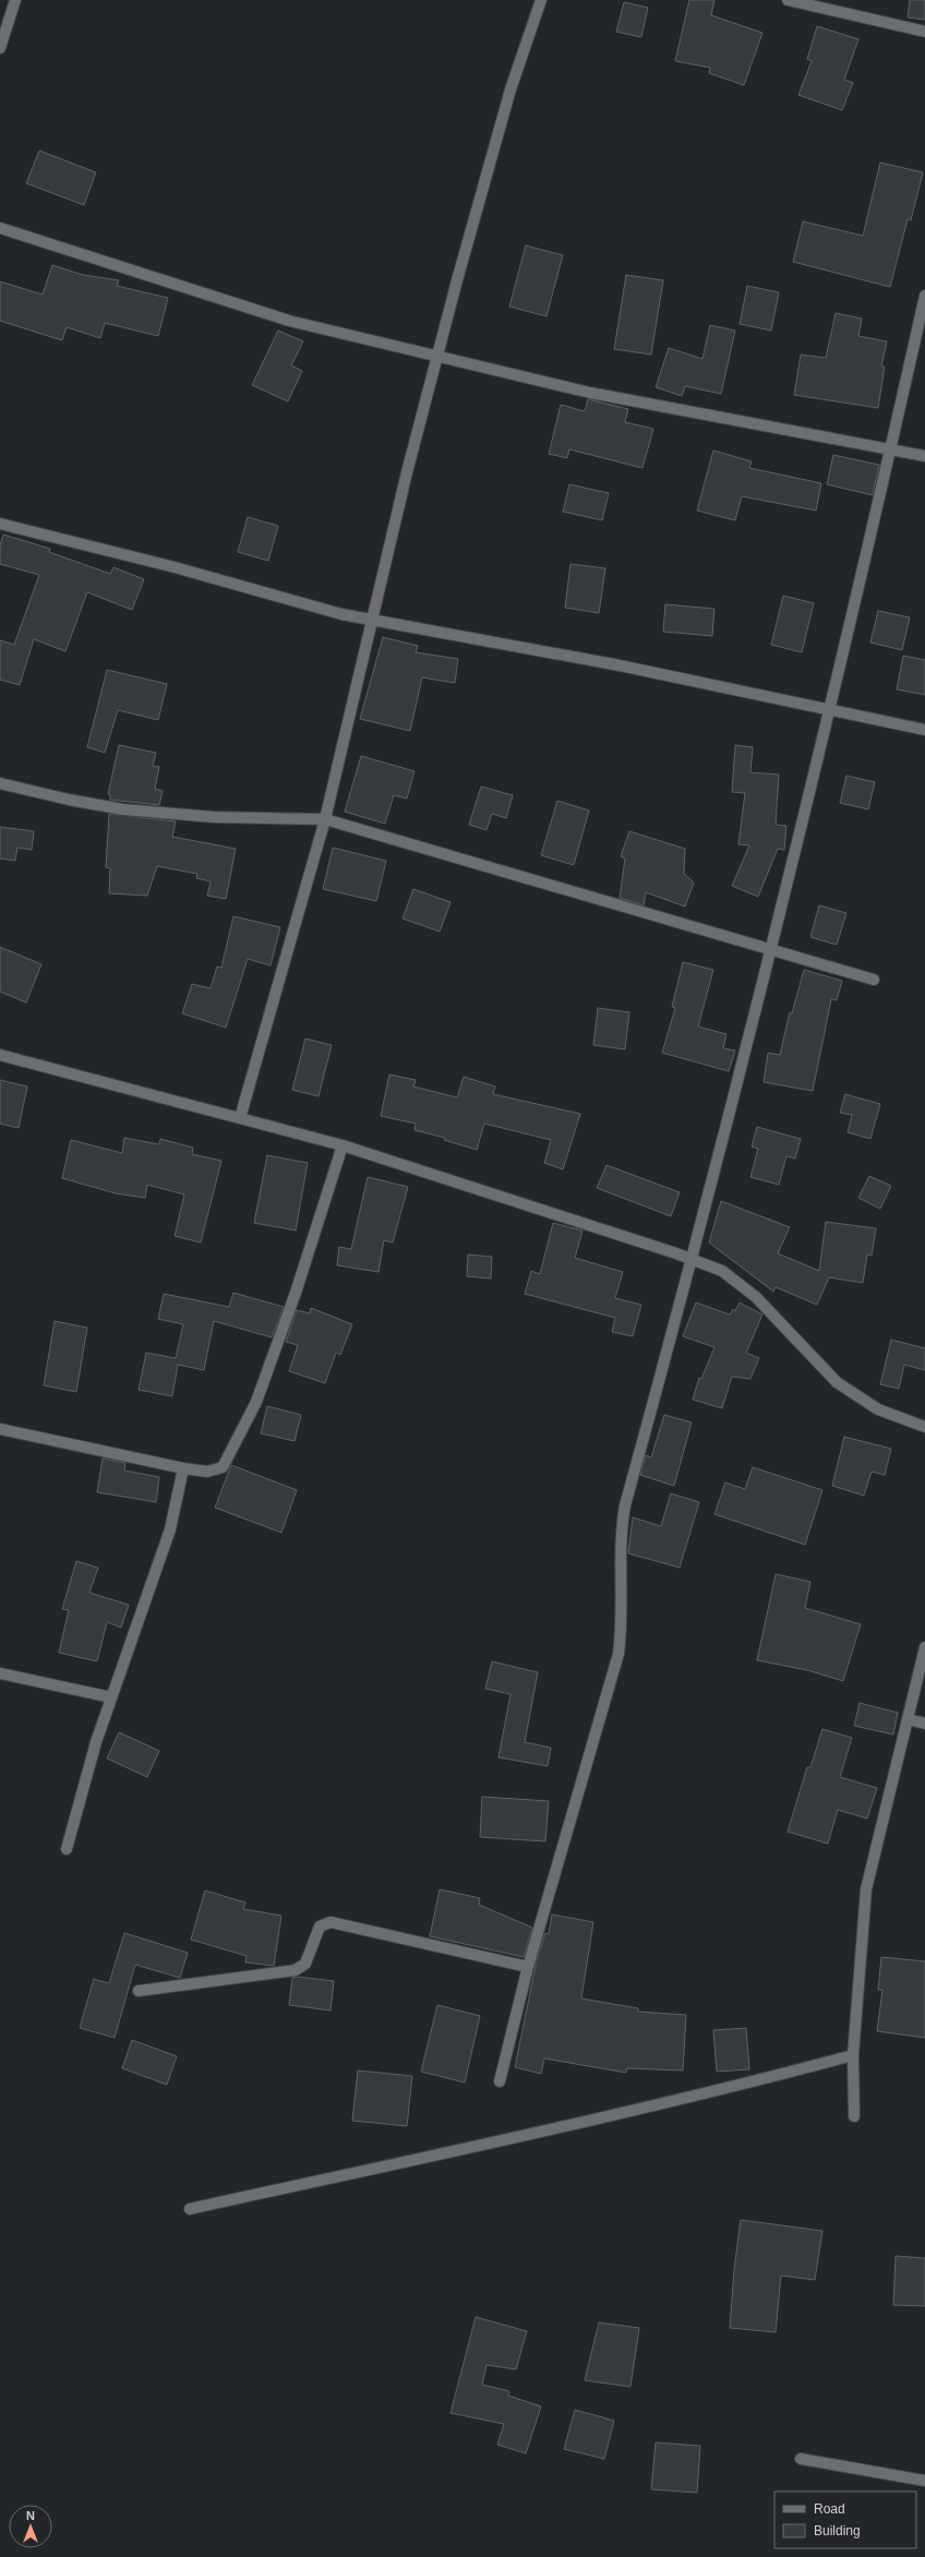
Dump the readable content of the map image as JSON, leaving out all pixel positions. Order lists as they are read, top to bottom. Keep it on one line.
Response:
{"legend":["Road","Building"],"north":"top"}
